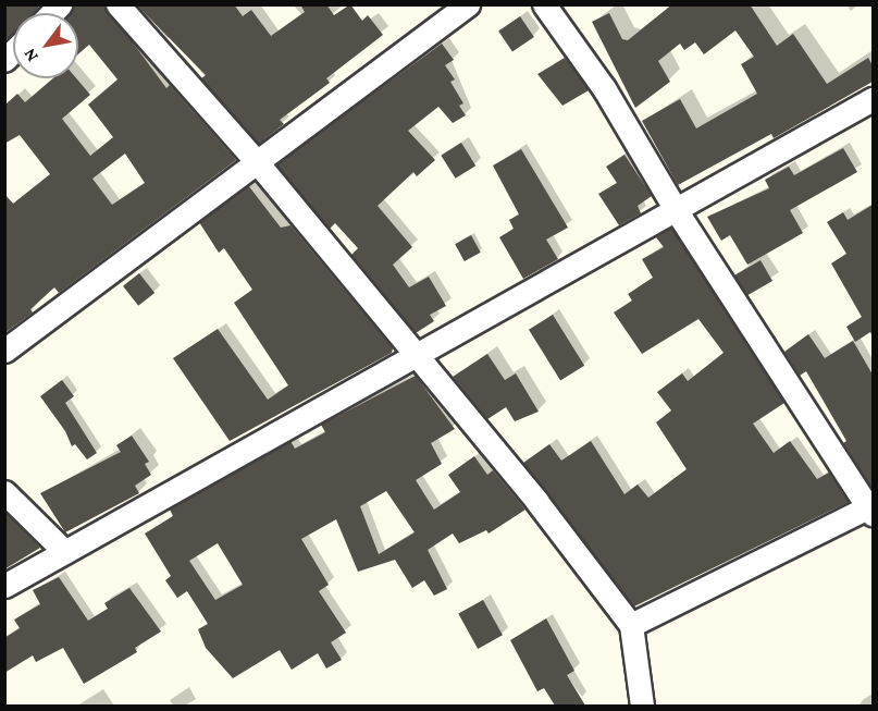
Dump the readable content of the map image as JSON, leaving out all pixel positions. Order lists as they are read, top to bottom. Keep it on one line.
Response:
{"north":"bottom left"}
